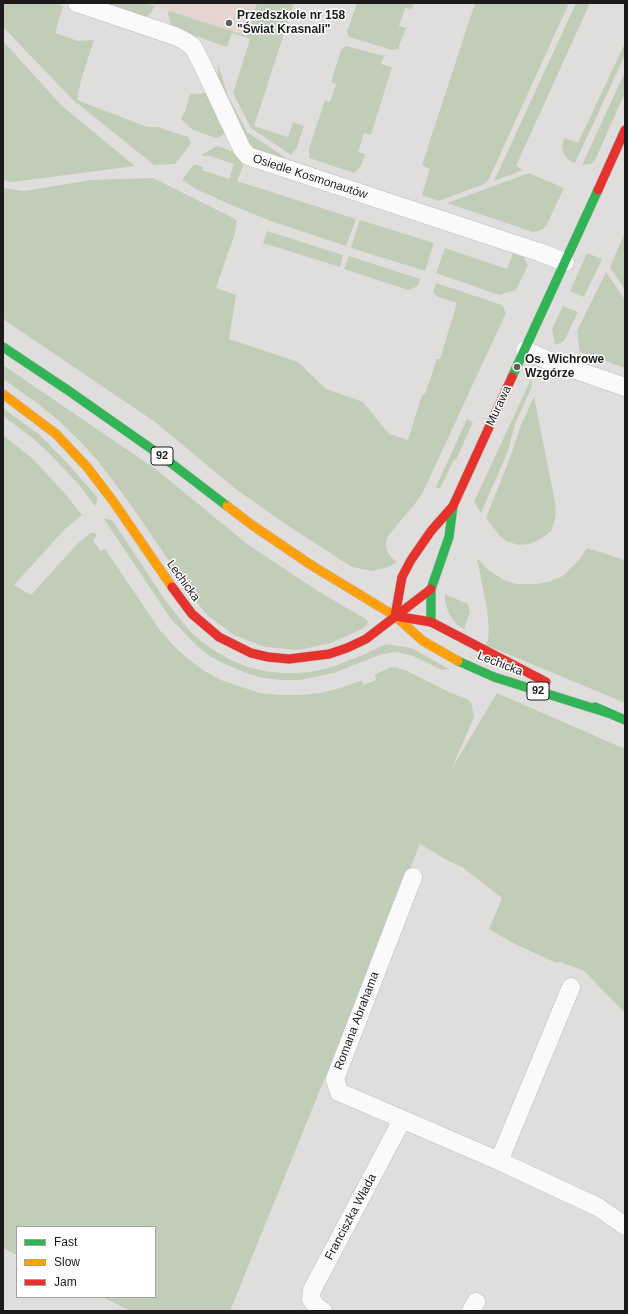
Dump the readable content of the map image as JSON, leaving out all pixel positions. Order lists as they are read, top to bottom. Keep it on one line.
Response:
{"streets":{"street":["Osiedle Kosmonautów","Murawa","92","Lechicka","Romana Abrahama","Franciszka Włada"]},"crossings":[["Osiedle Kosmonautów","Murawa"],["Murawa","Lechicka"],["Romana Abrahama","Franciszka Włada"]],"places":["Przedszkole nr 158 \"Świat Krasnali\"","Os. Wichrowe Wzgórze"],"legend":["Fast","Slow","Jam"]}
